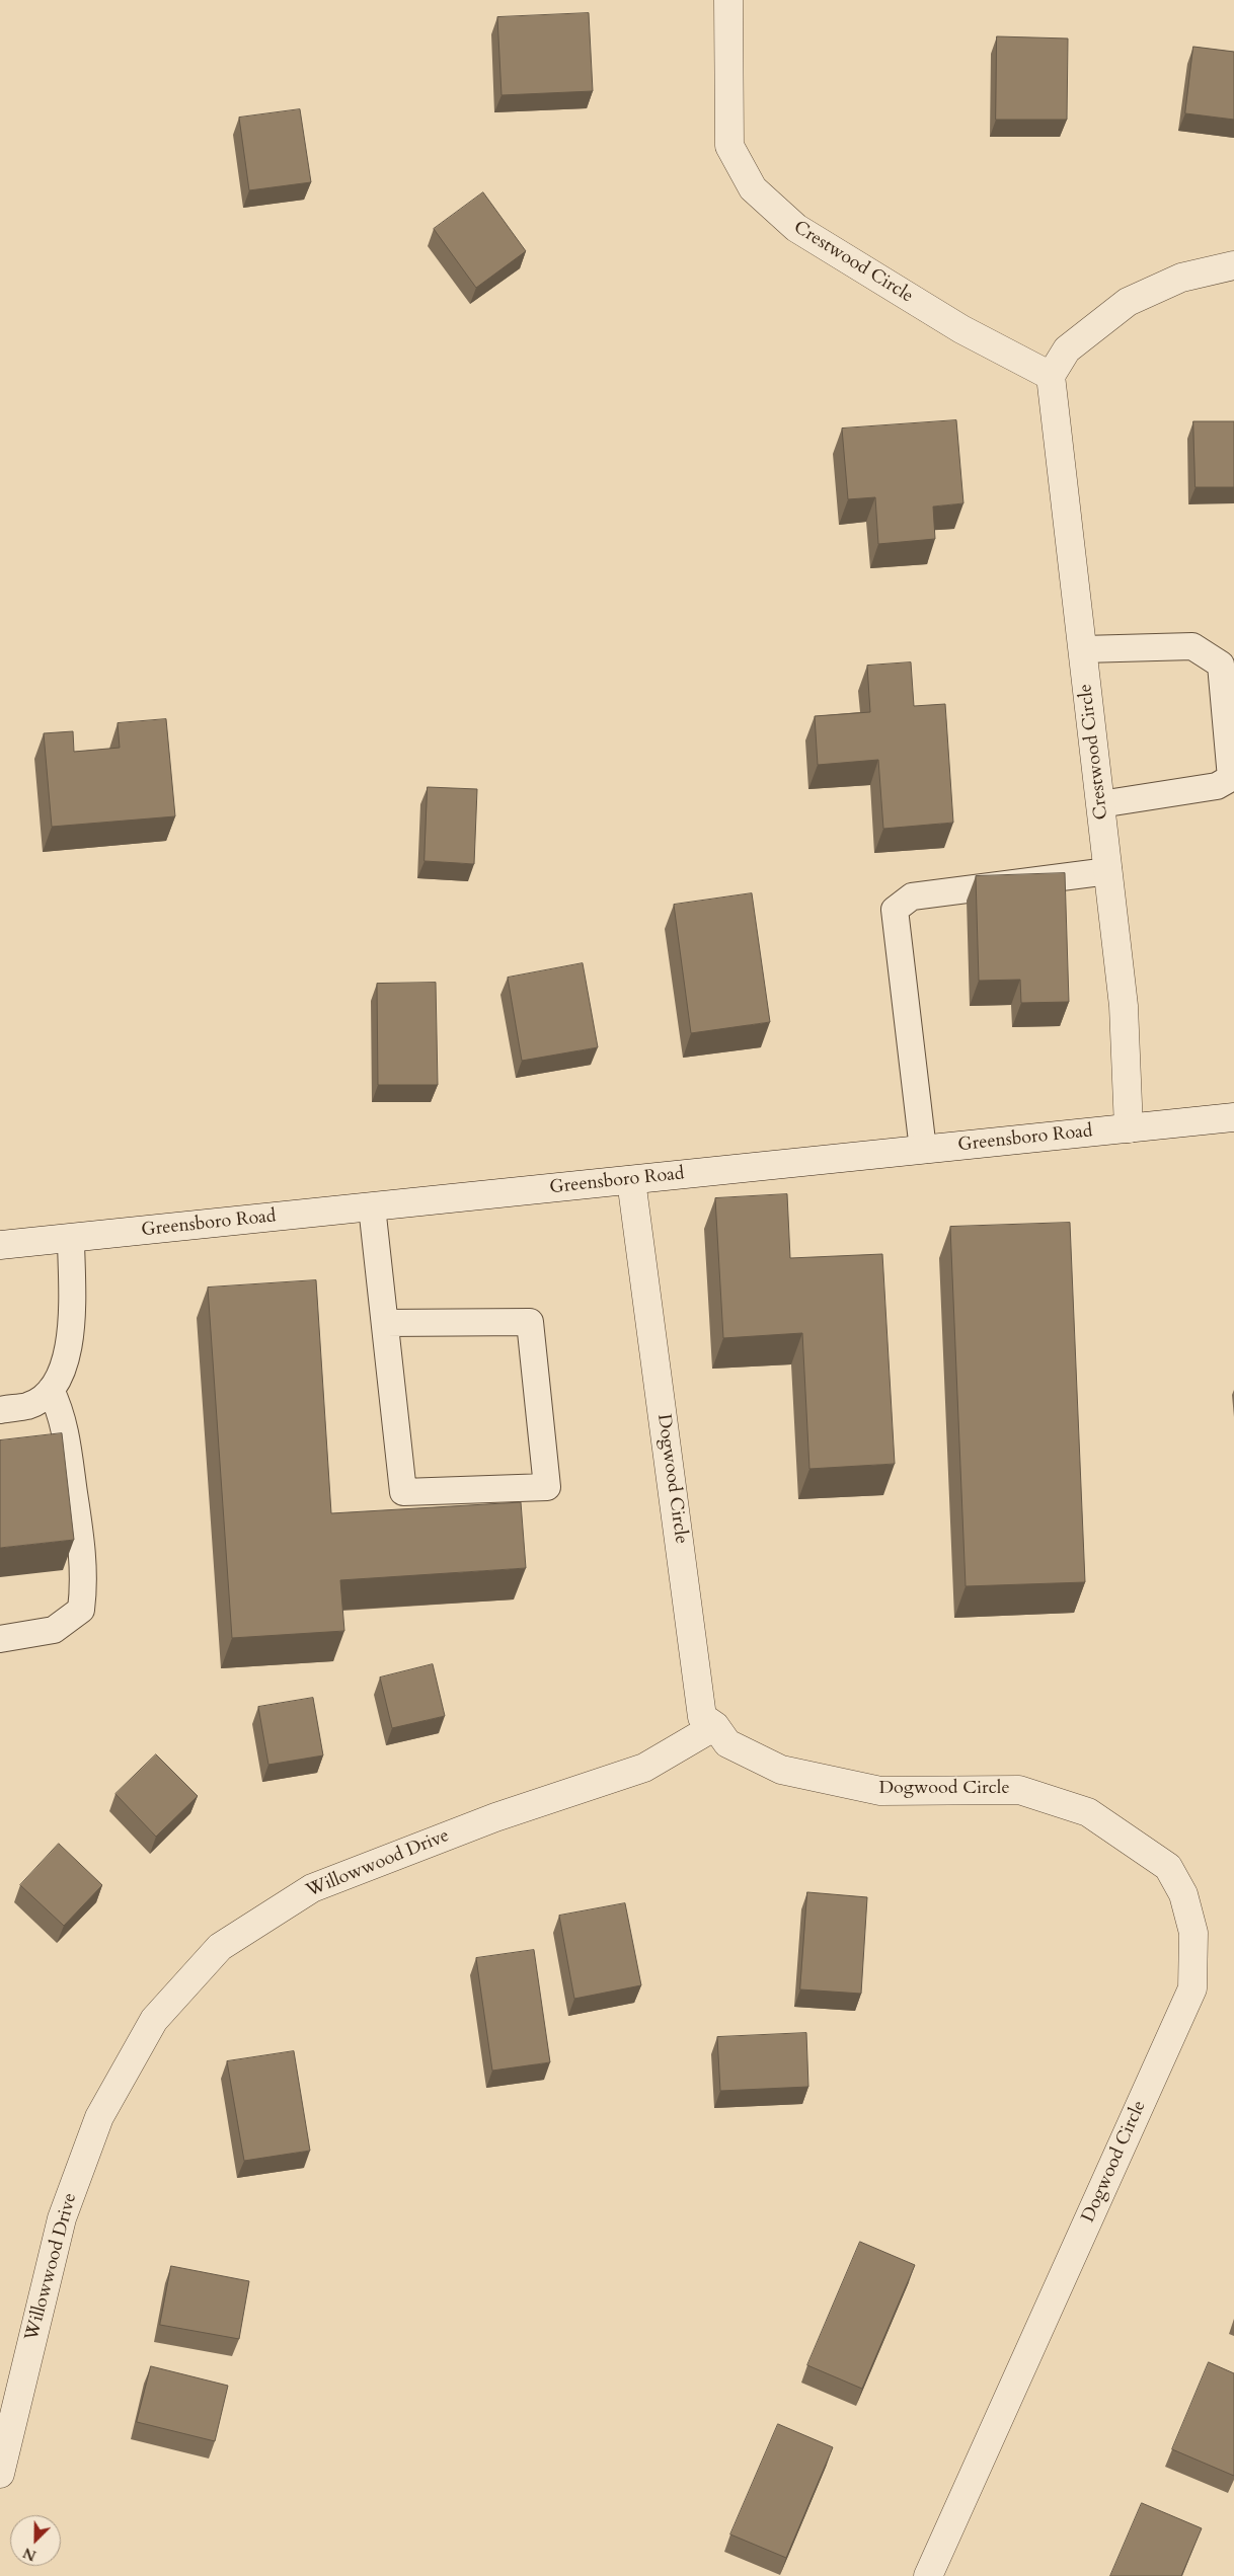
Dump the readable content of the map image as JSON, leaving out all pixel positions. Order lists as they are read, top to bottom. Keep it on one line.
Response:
{"streets":{"street":["Crestwood Circle","Greensboro Road","Dogwood Circle","Willowwood Drive"]},"crossings":[["Crestwood Circle","Greensboro Road"],["Greensboro Road","Dogwood Circle"],["Dogwood Circle","Willowwood Drive"]],"north":"bottom left"}
